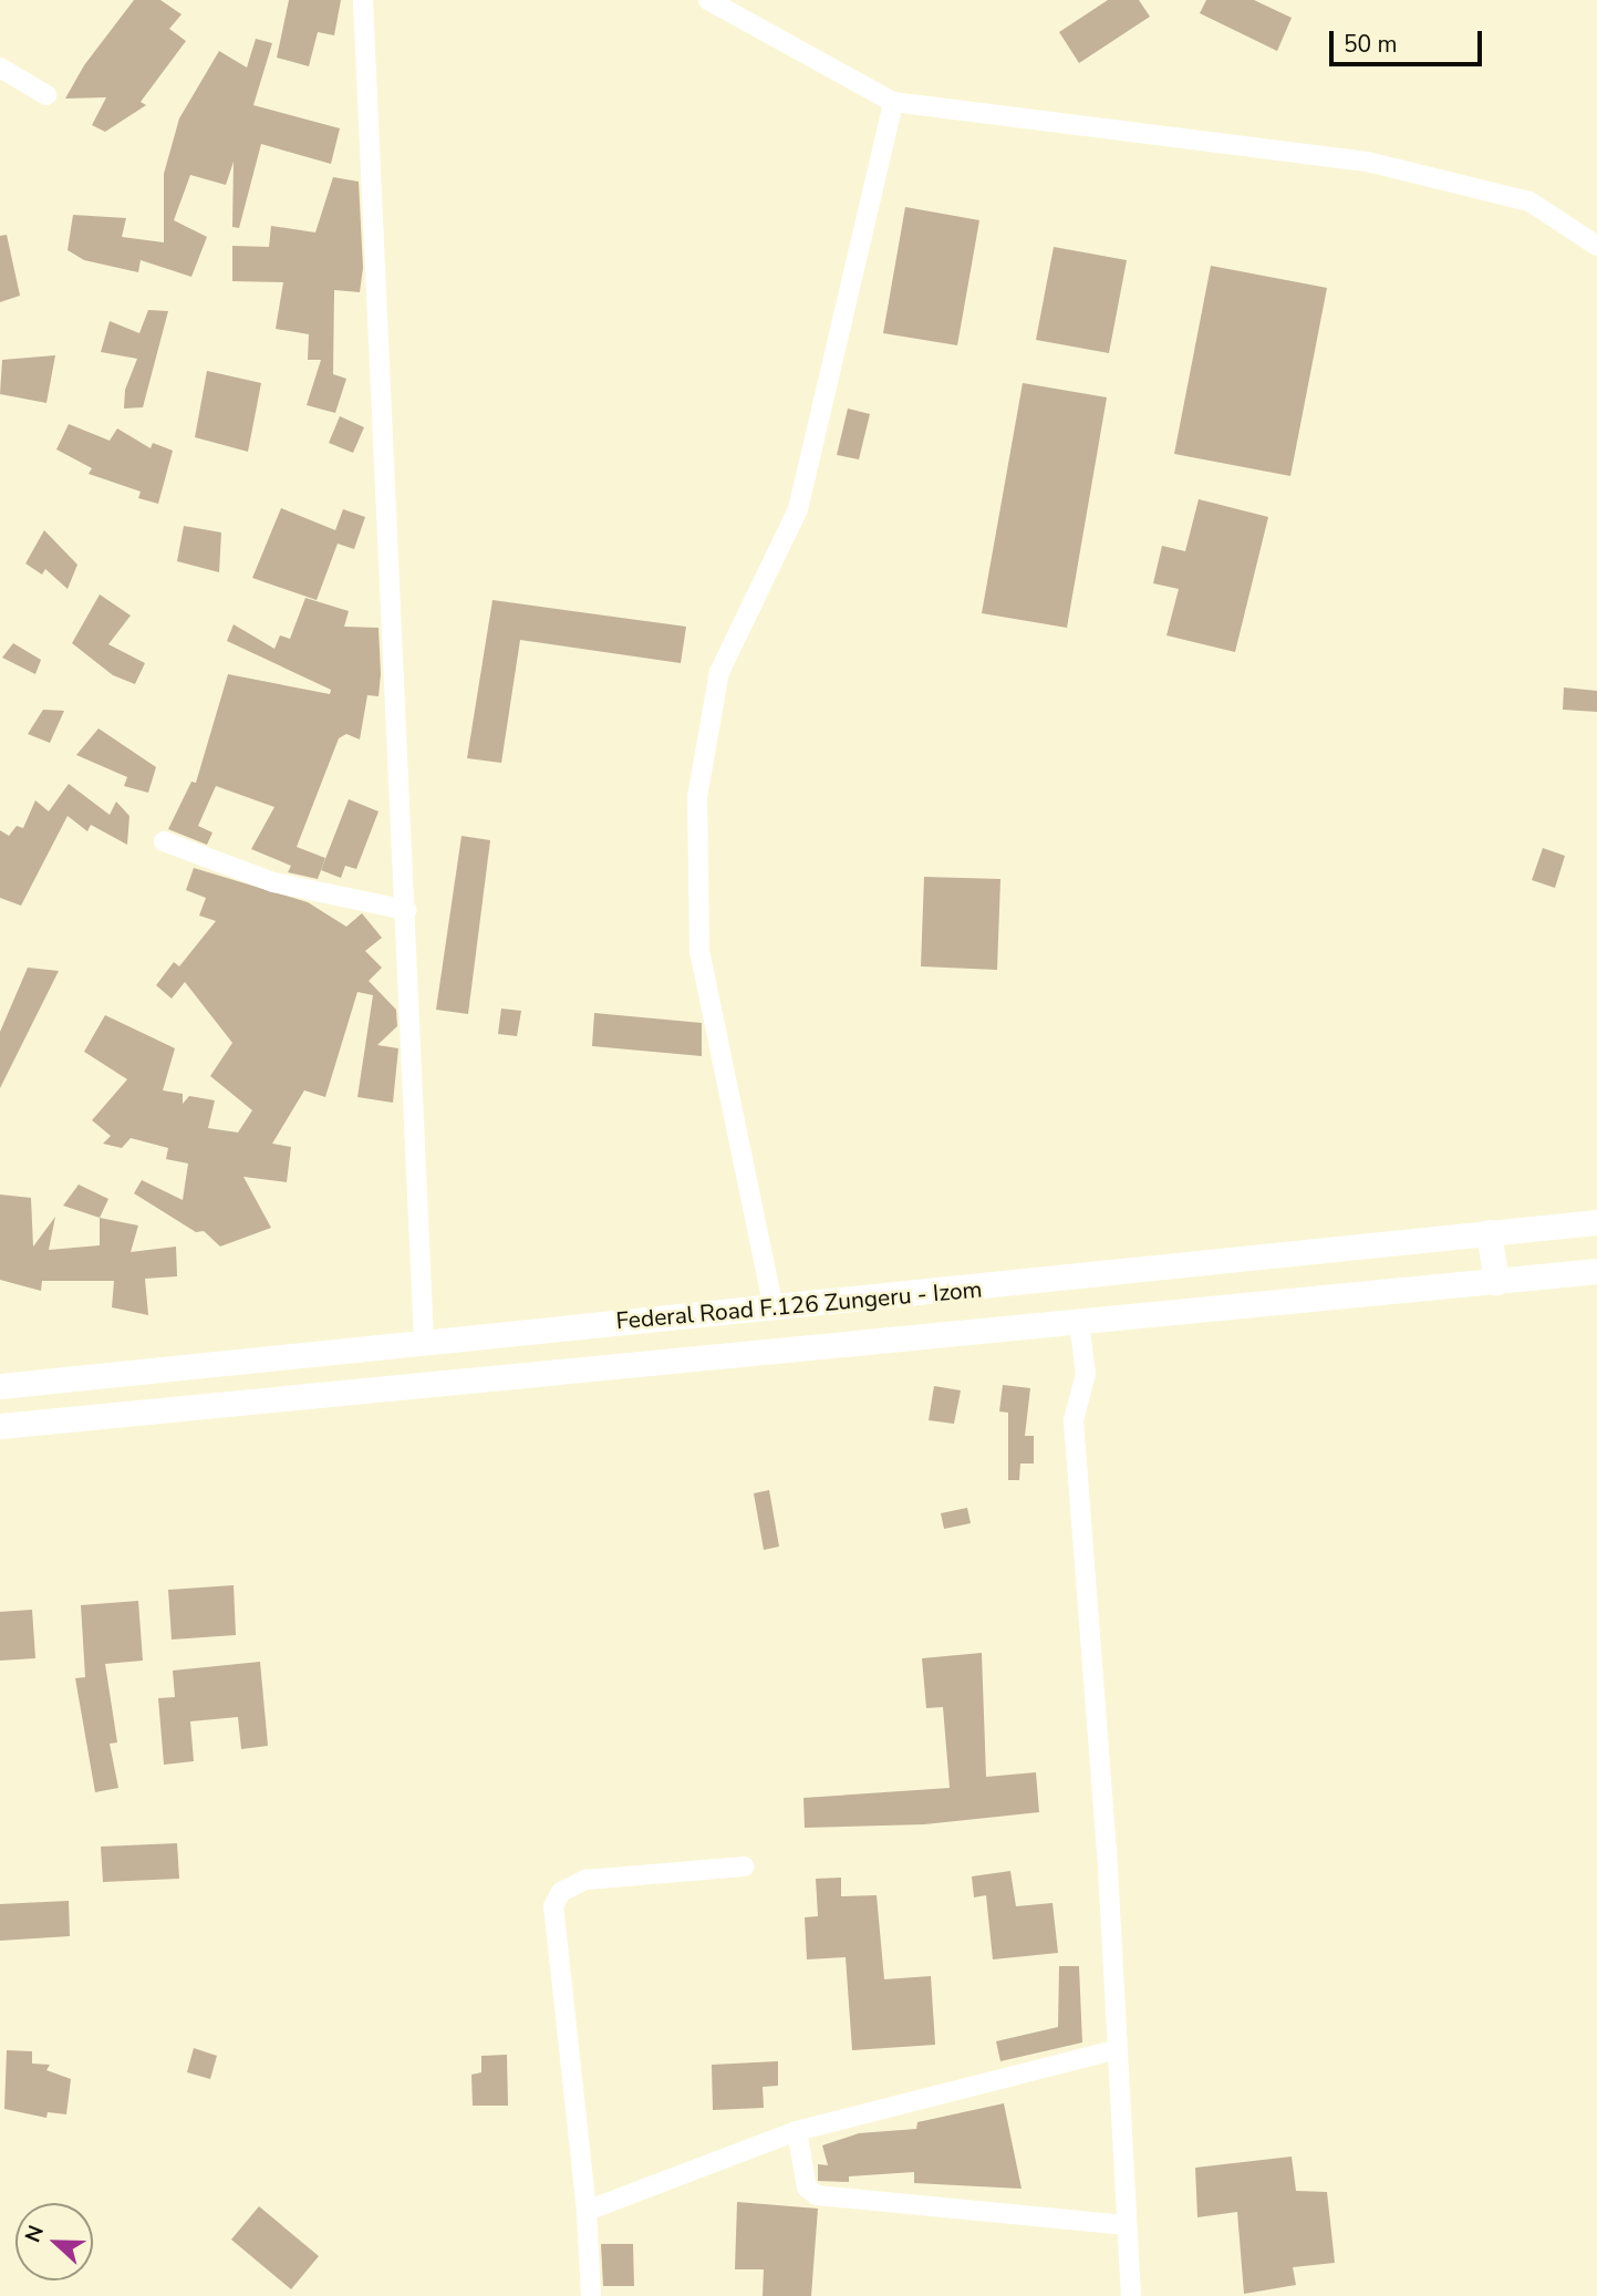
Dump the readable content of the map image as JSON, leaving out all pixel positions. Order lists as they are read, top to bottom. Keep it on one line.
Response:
{"streets":{"main road":["Federal Road F.126 Zungeru - Izom"]},"scale_bar":"50 m","north":"left"}
